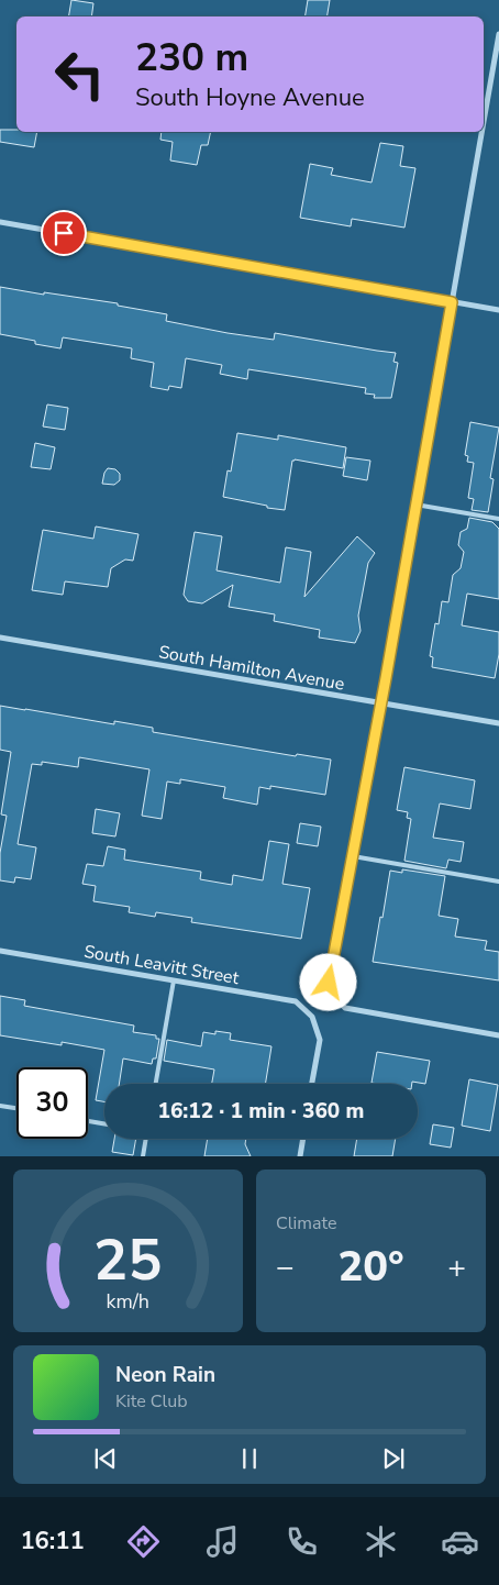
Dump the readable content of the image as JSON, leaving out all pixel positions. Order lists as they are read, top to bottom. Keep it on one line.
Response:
{"streets":{"street":["South Hamilton Avenue","South Leavitt Street"]},"page":{"turn":["230 m","South Hoyne Avenue"],"limit":"30","trip":"16:12 · 1 min · 360 m","tile":"Climate","heat":["−","20°","+"],"song":["Neon Rain","Kite Club"],"tabs":"16:11","gauge":["25","km/h"]}}
